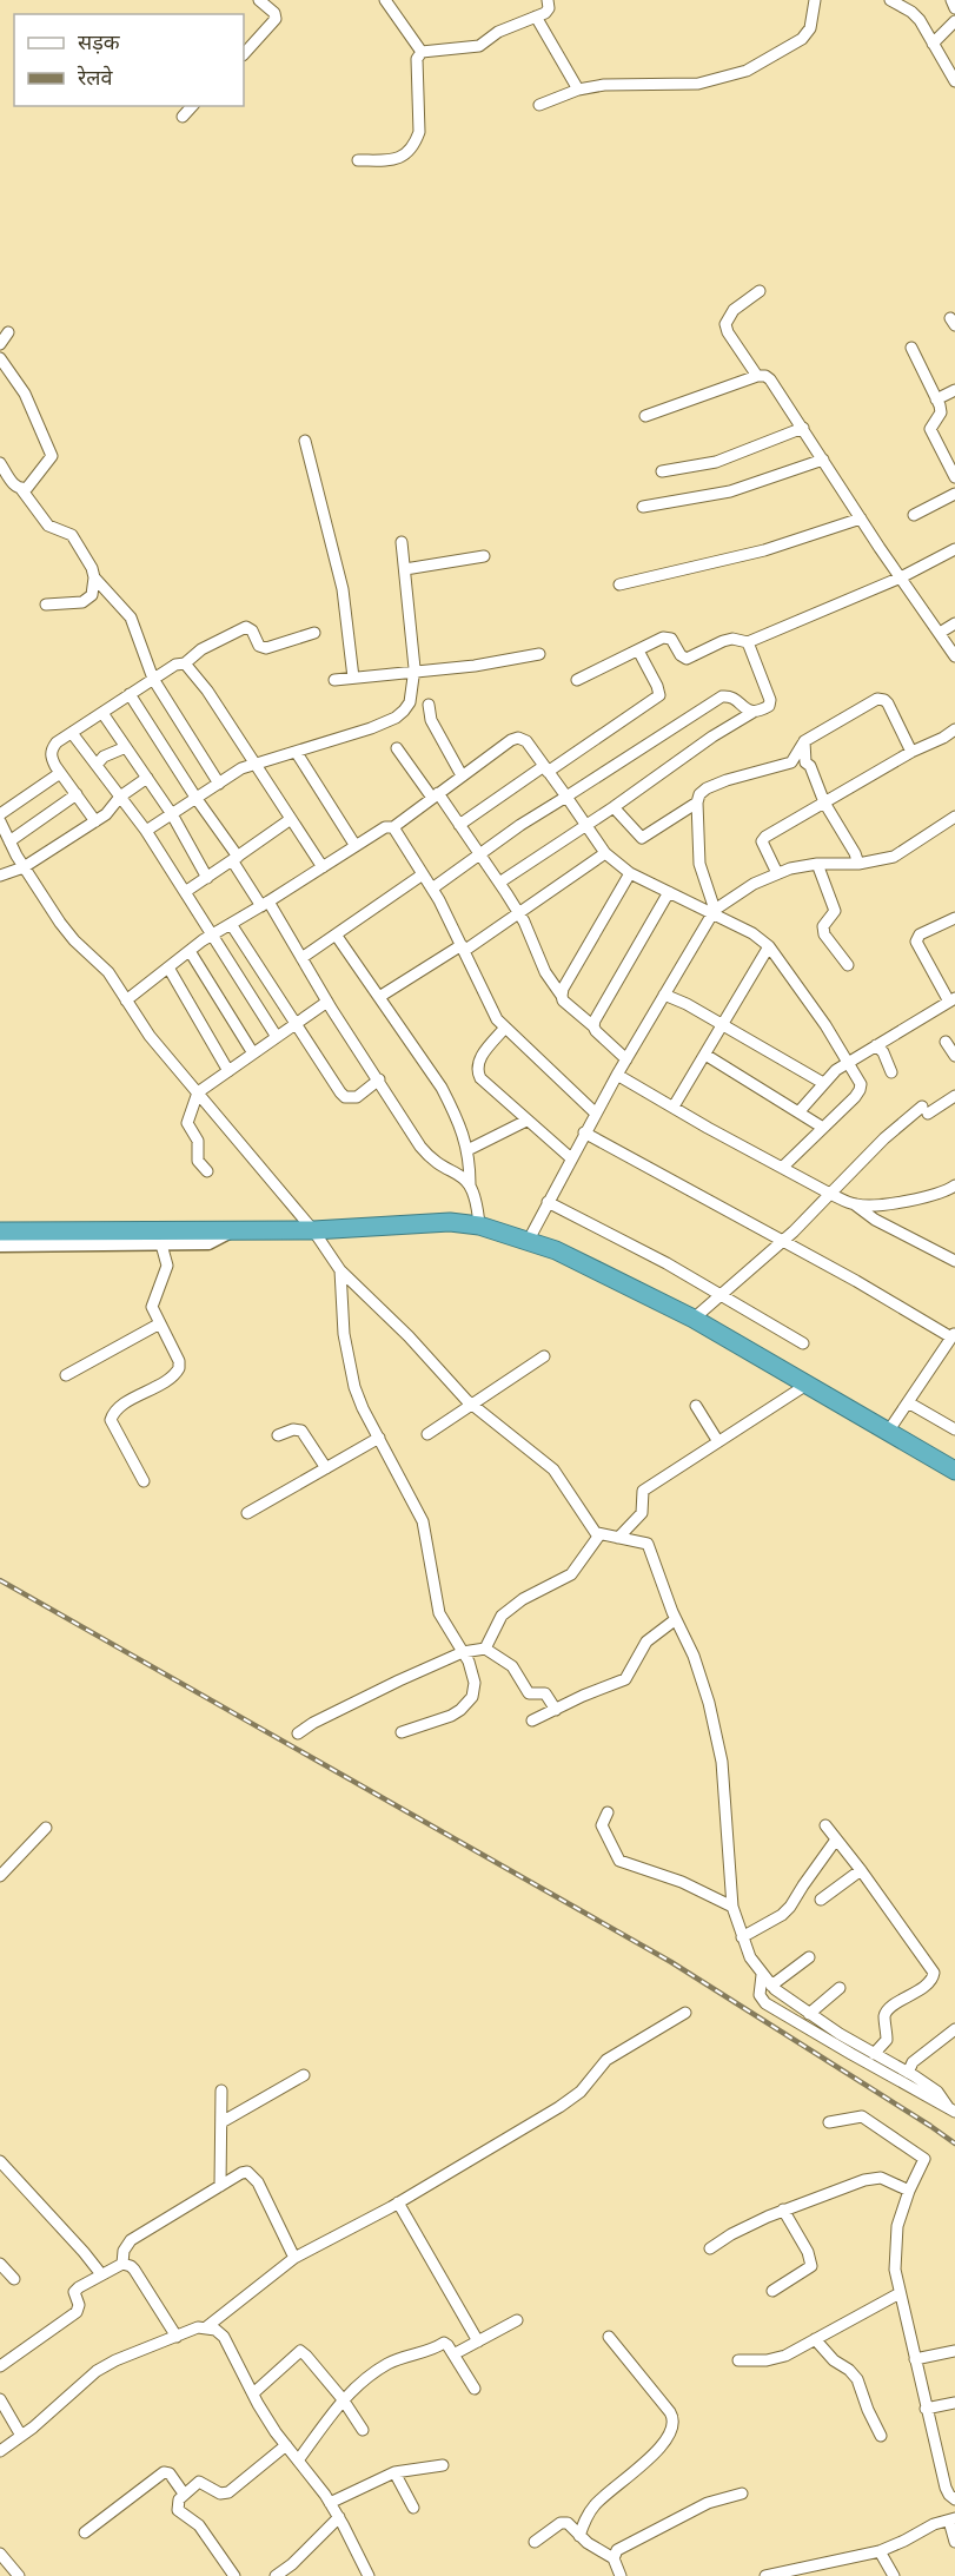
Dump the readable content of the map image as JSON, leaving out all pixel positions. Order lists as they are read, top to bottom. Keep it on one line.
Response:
{"legend":["सड़क","रेलवे"]}
